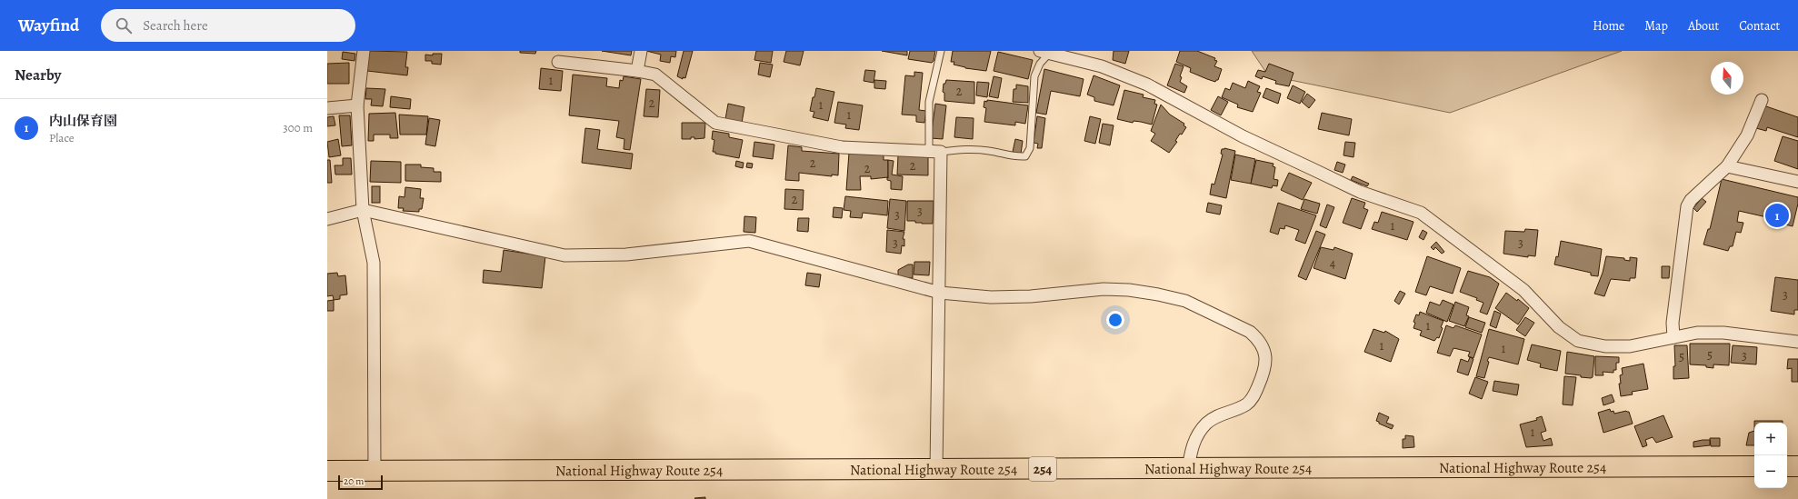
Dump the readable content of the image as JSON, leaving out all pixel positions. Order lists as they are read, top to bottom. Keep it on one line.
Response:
{"streets":{"highway":["National Highway Route 254","254"]},"house_numbers":["1","2","2","1","1","2","2","2","2","3","3","1","3","3","4","3","1","1","1","5","3","5","1"],"scale_bar":"20 m","north":"top","page":{"header":"Wayfind","search":"Search here","nav":["Home","Map","About","Contact"],"heading":"Nearby","list":[{"mark":"1","name":"内山保育園","note":"Place","value":"300 m"}],"pins":"1","map_buttons":["+","−"],"scale":"20 m"}}
